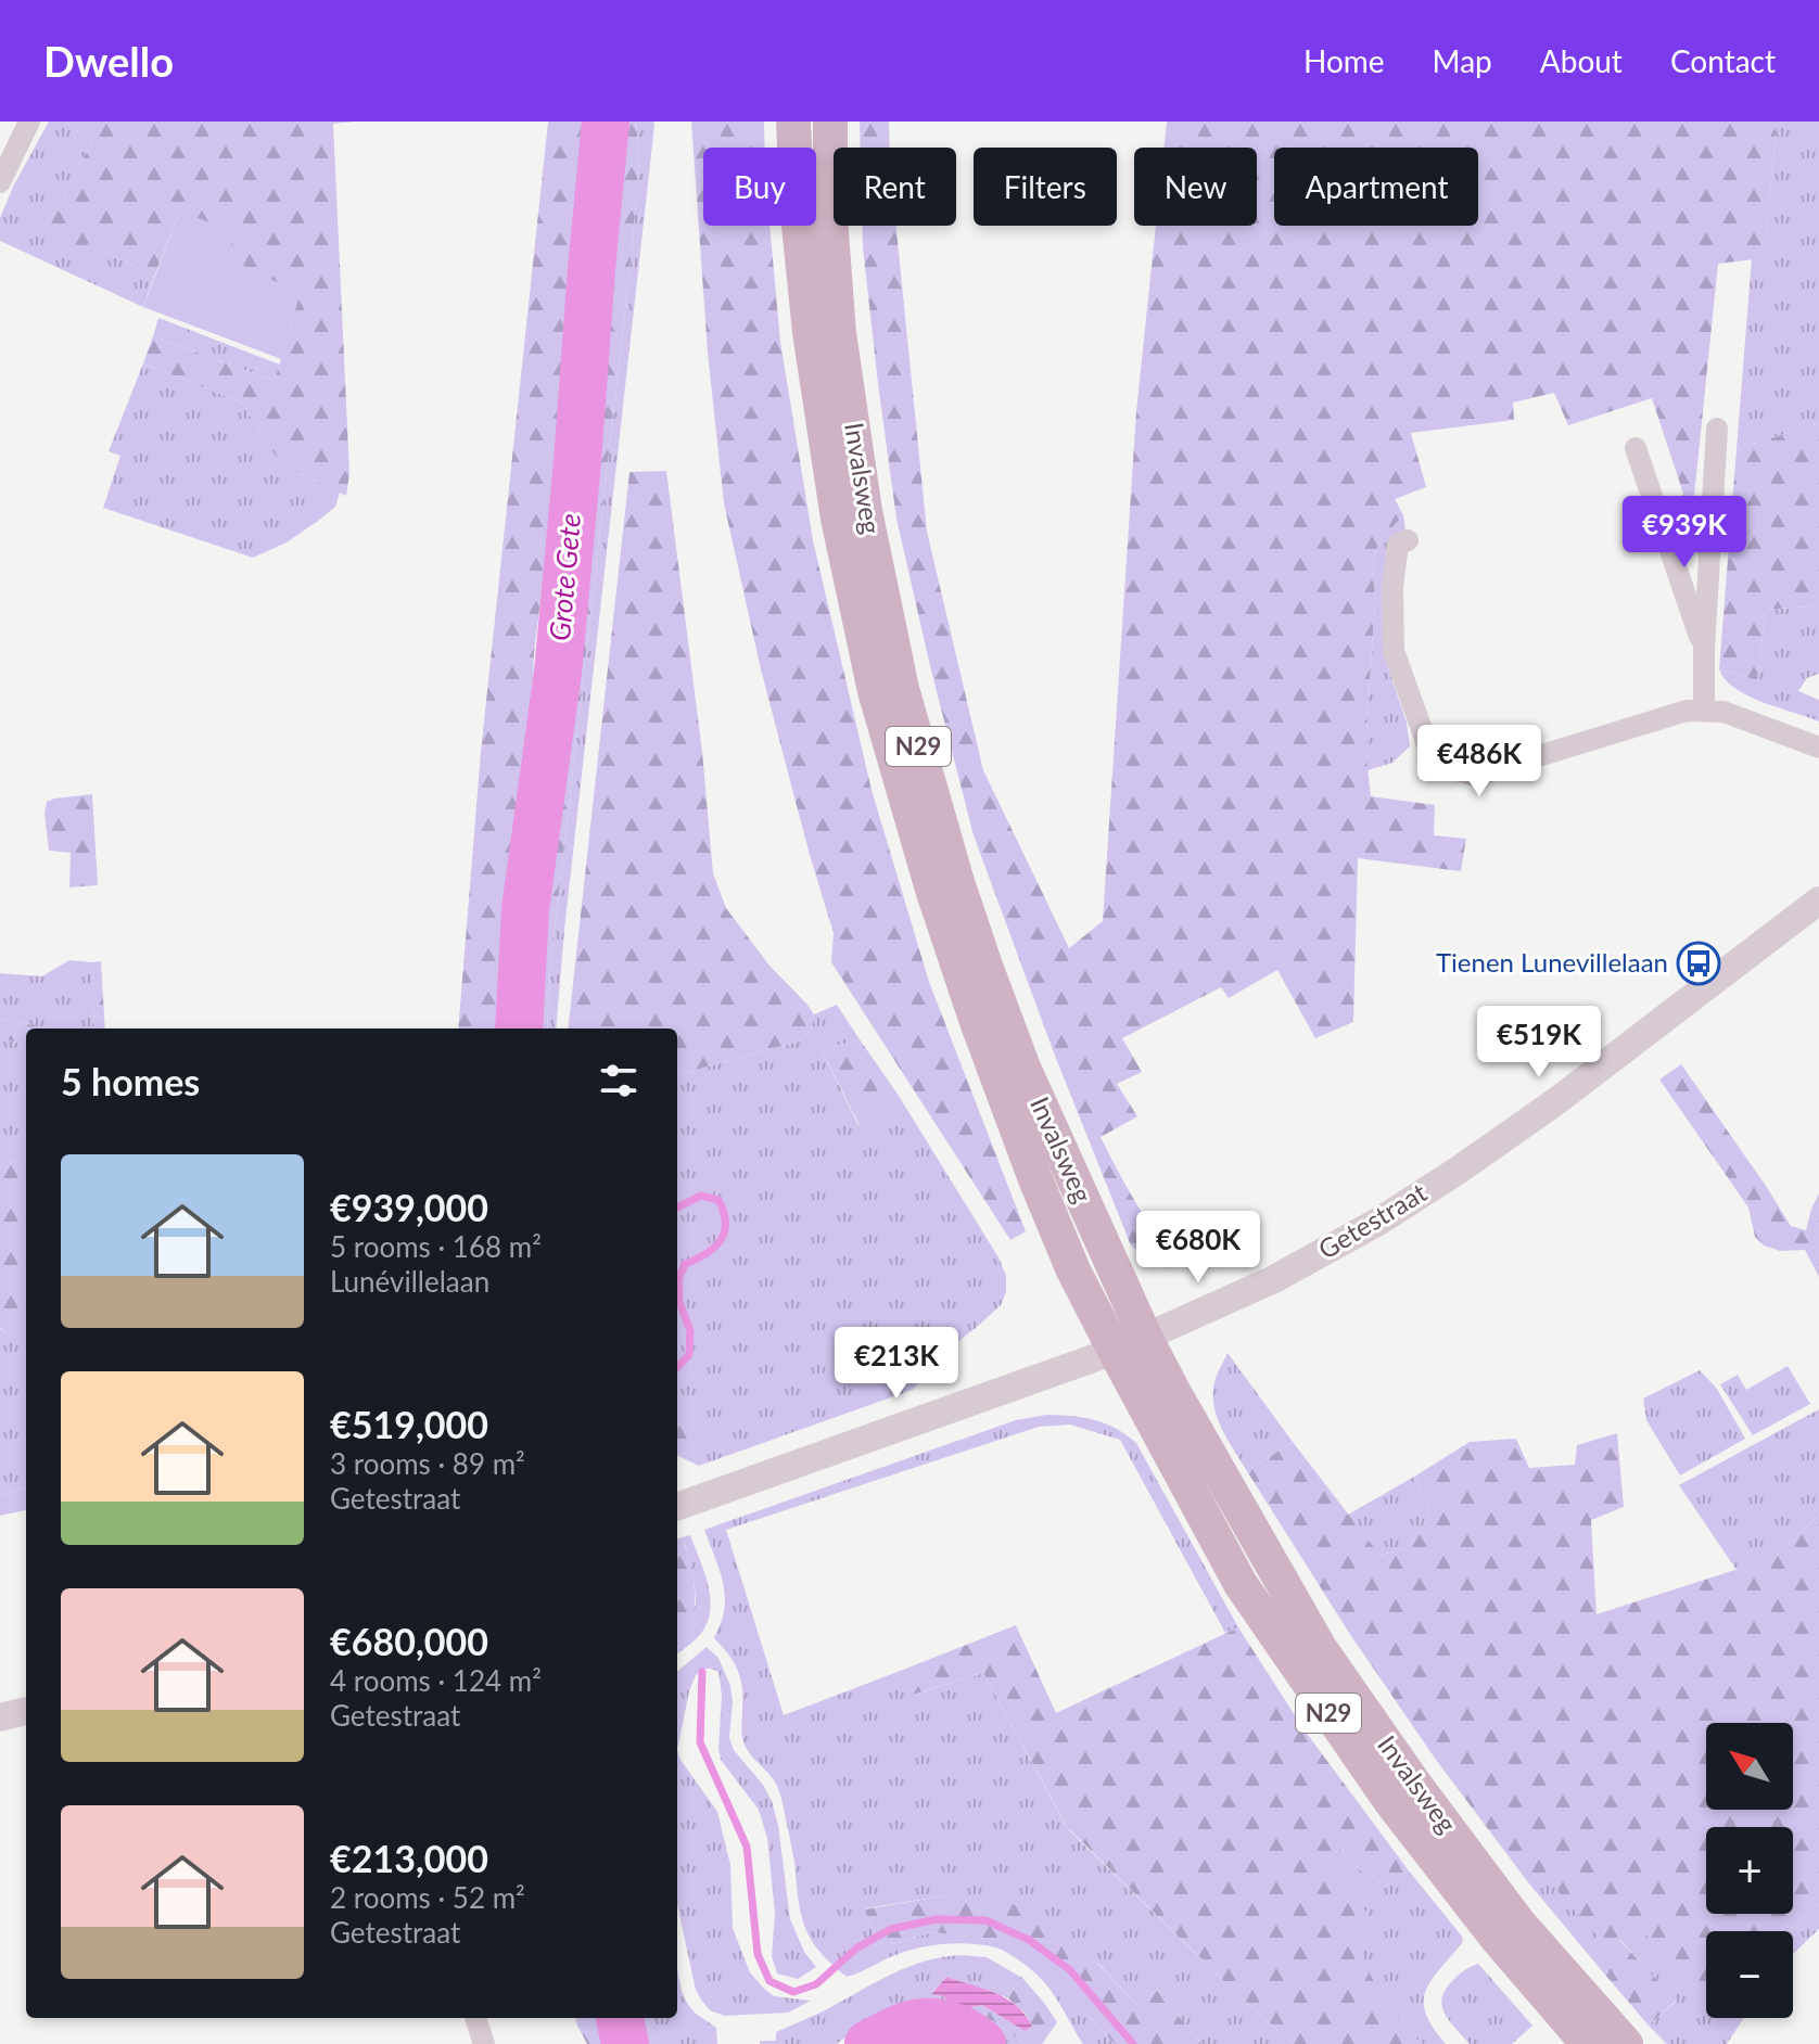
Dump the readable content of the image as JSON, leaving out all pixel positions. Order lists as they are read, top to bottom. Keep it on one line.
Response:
{"streets":{"main road":["Invalsweg","N29"],"street":["Getestraat"]},"crossings":[["Invalsweg","Getestraat"]],"water":["Grote Gete"],"places":{"bus stop":["Tienen Lunevillelaan"]},"north":"top left","page":{"header":"Dwello","nav":["Home","Map","About","Contact"],"chip":["Buy","Rent","Filters","New","Apartment"],"price":["€939K","€486K","€519K","€680K","€213K"],"heading":"5 homes","list":[{"name":"€939,000","note":"5 rooms · 168 m² · Lunévillelaan"},{"name":"€519,000","note":"3 rooms · 89 m² · Getestraat"},{"name":"€680,000","note":"4 rooms · 124 m² · Getestraat"},{"name":"€213,000","note":"2 rooms · 52 m² · Getestraat"}],"map_buttons":["+","−"]}}
